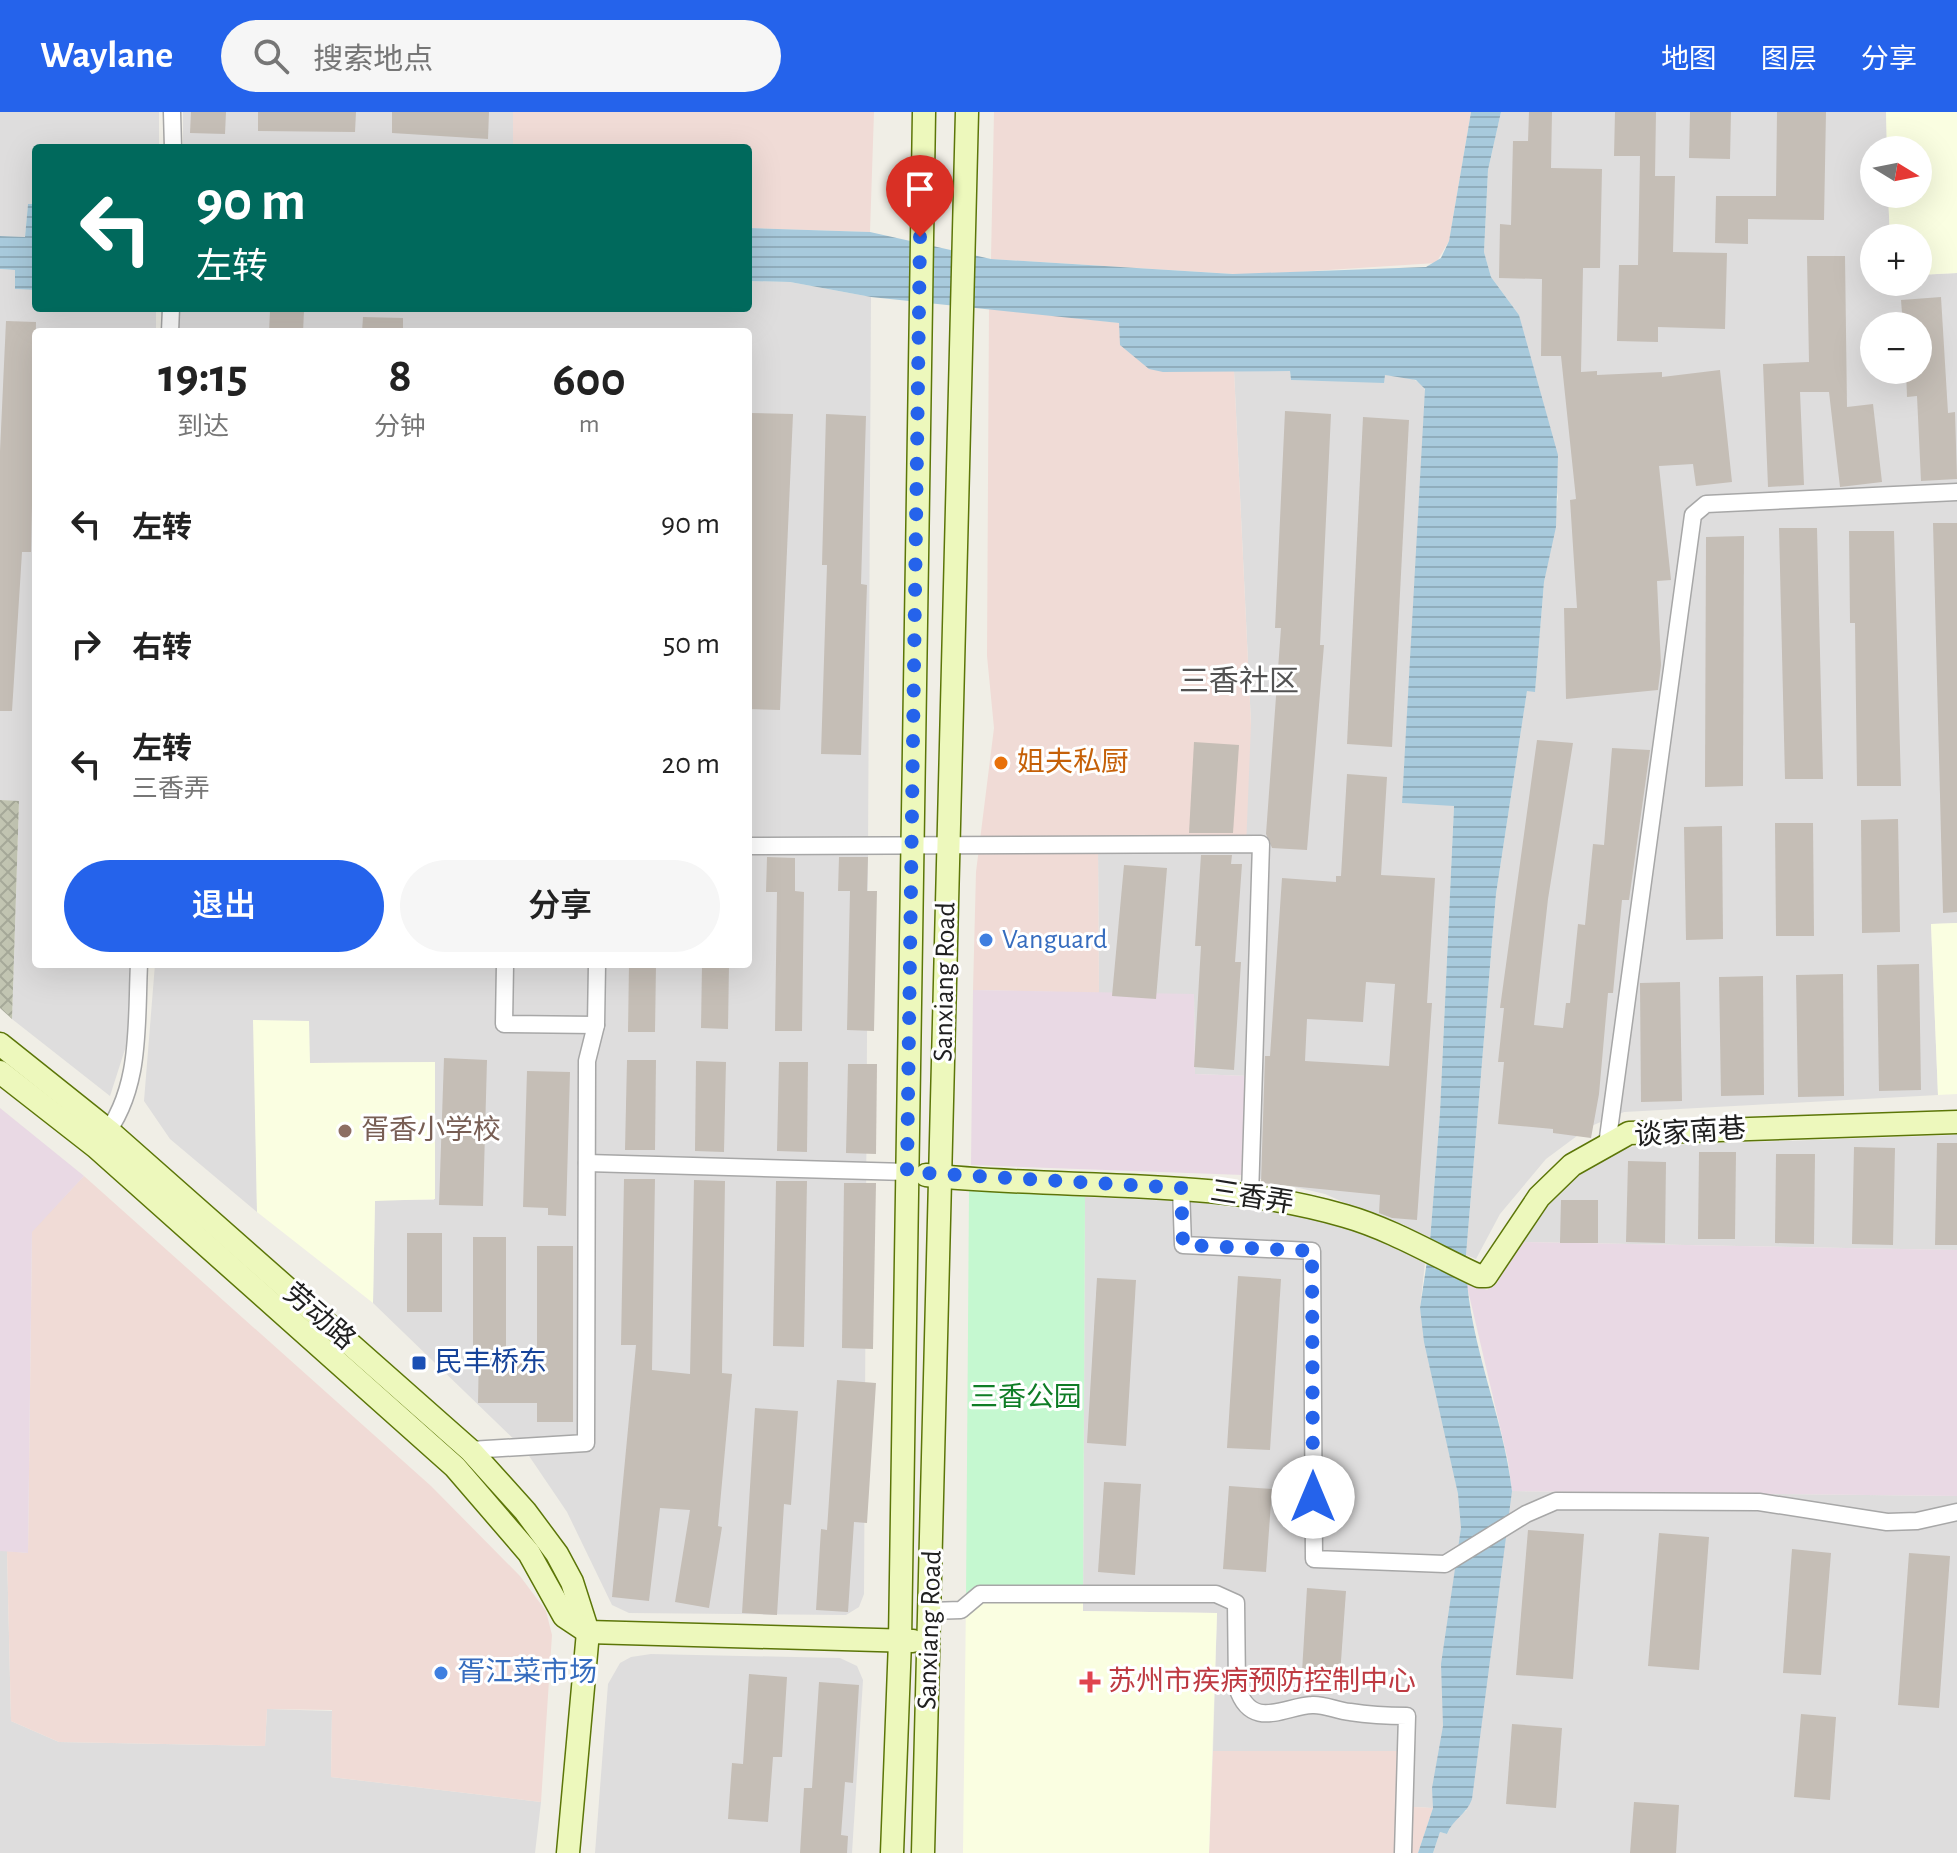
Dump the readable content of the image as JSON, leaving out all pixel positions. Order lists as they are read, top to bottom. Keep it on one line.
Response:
{"streets":{"main road":["Sanxiang Road","谈家南巷","三香弄","劳动路"]},"crossings":[["Sanxiang Road","三香弄"],["谈家南巷","三香弄"]],"districts":["三香社区"],"parks":["三香公园"],"places":{"other":["姐夫私厨","Vanguard","胥香小学校","胥江菜市场"],"transit":["民丰桥东"],"health":["苏州市疾病预防控制中心"]},"north":"right","page":{"header":"Waylane","search":"搜索地点","nav":["地图","图层","分享"],"map_buttons":["+","−"],"turn":["90 m","左转"],"eta":["19:15","到达","8","分钟","600","m"],"list":[{"name":"左转","value":"90 m"},{"name":"右转","value":"50 m"},{"name":"左转","note":"三香弄","value":"20 m"}],"buttons":["退出","分享"]}}
